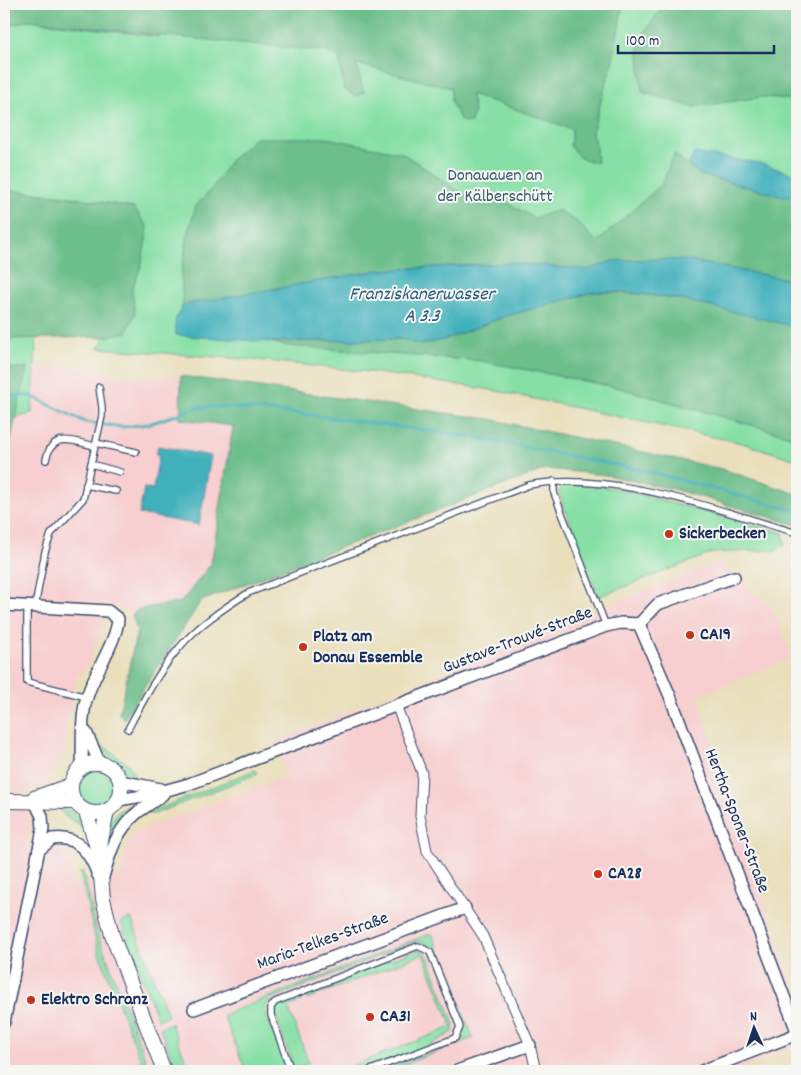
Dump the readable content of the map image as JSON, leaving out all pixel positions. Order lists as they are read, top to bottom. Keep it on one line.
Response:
{"streets":{"street":["Gustave-Trouvé-Straße","Hertha-Sponer-Straße","Maria-Telkes-Straße"]},"crossings":[["Gustave-Trouvé-Straße","Hertha-Sponer-Straße"]],"water":["Franziskanerwasser A 3.3"],"parks":["Donauauen an der Kälberschütt"],"places":["Sickerbecken","CA19","Platz am Donau Essemble","CA28","Elektro Schranz","CA31"],"scale_bar":"100 m","north":"top"}
